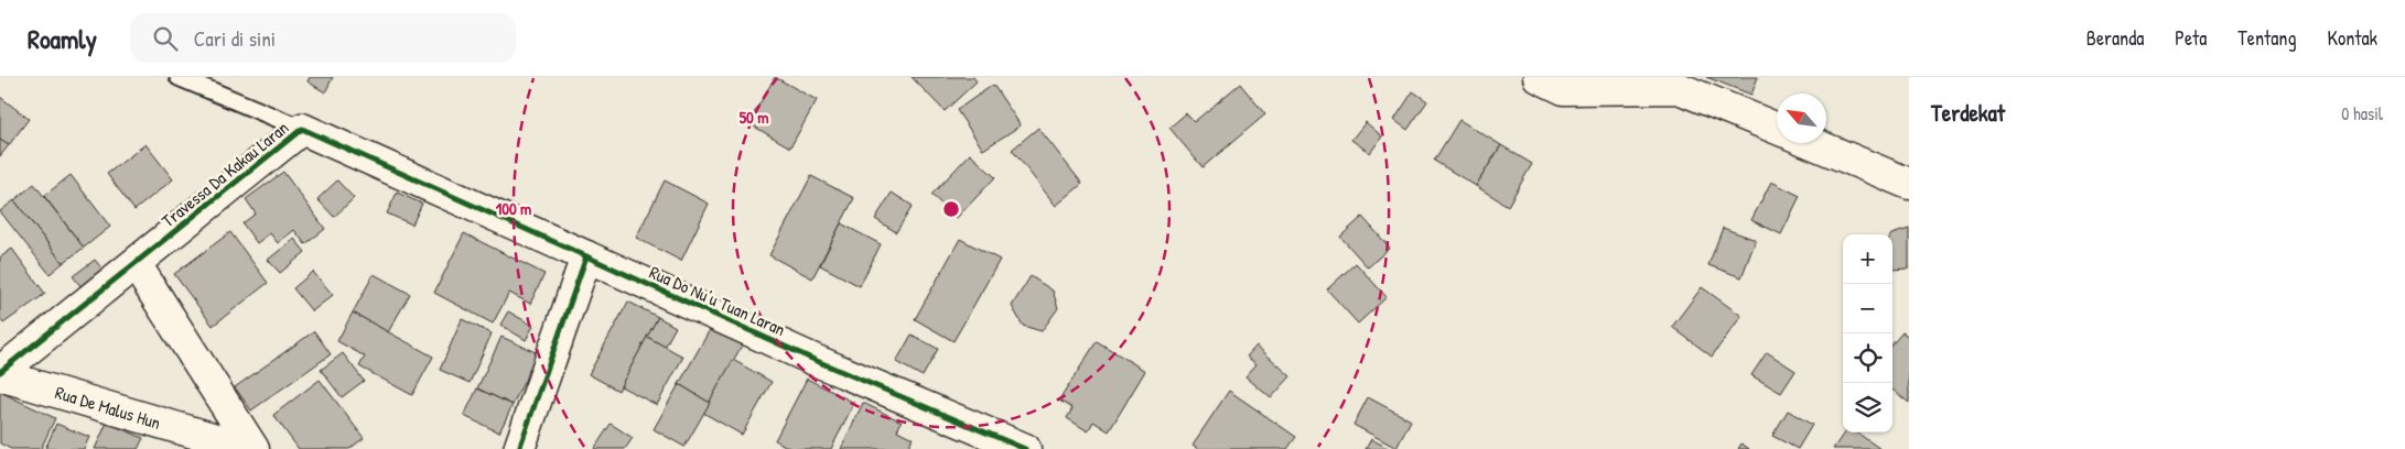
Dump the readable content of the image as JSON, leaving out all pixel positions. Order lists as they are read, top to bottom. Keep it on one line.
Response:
{"streets":{"street":["Travessa Da Kakau Laran","Rua Do Nu’u Tuan Laran","Rua De Malus Hun"]},"crossings":[["Travessa Da Kakau Laran","Rua Do Nu’u Tuan Laran"],["Travessa Da Kakau Laran","Rua De Malus Hun"]],"north":"top left","page":{"header":"Roamly","search":"Cari di sini","nav":["Beranda","Peta","Tentang","Kontak"],"heading":["Terdekat","0 hasil"],"map_buttons":["+","−"]},"rings":["50 m","100 m"]}
